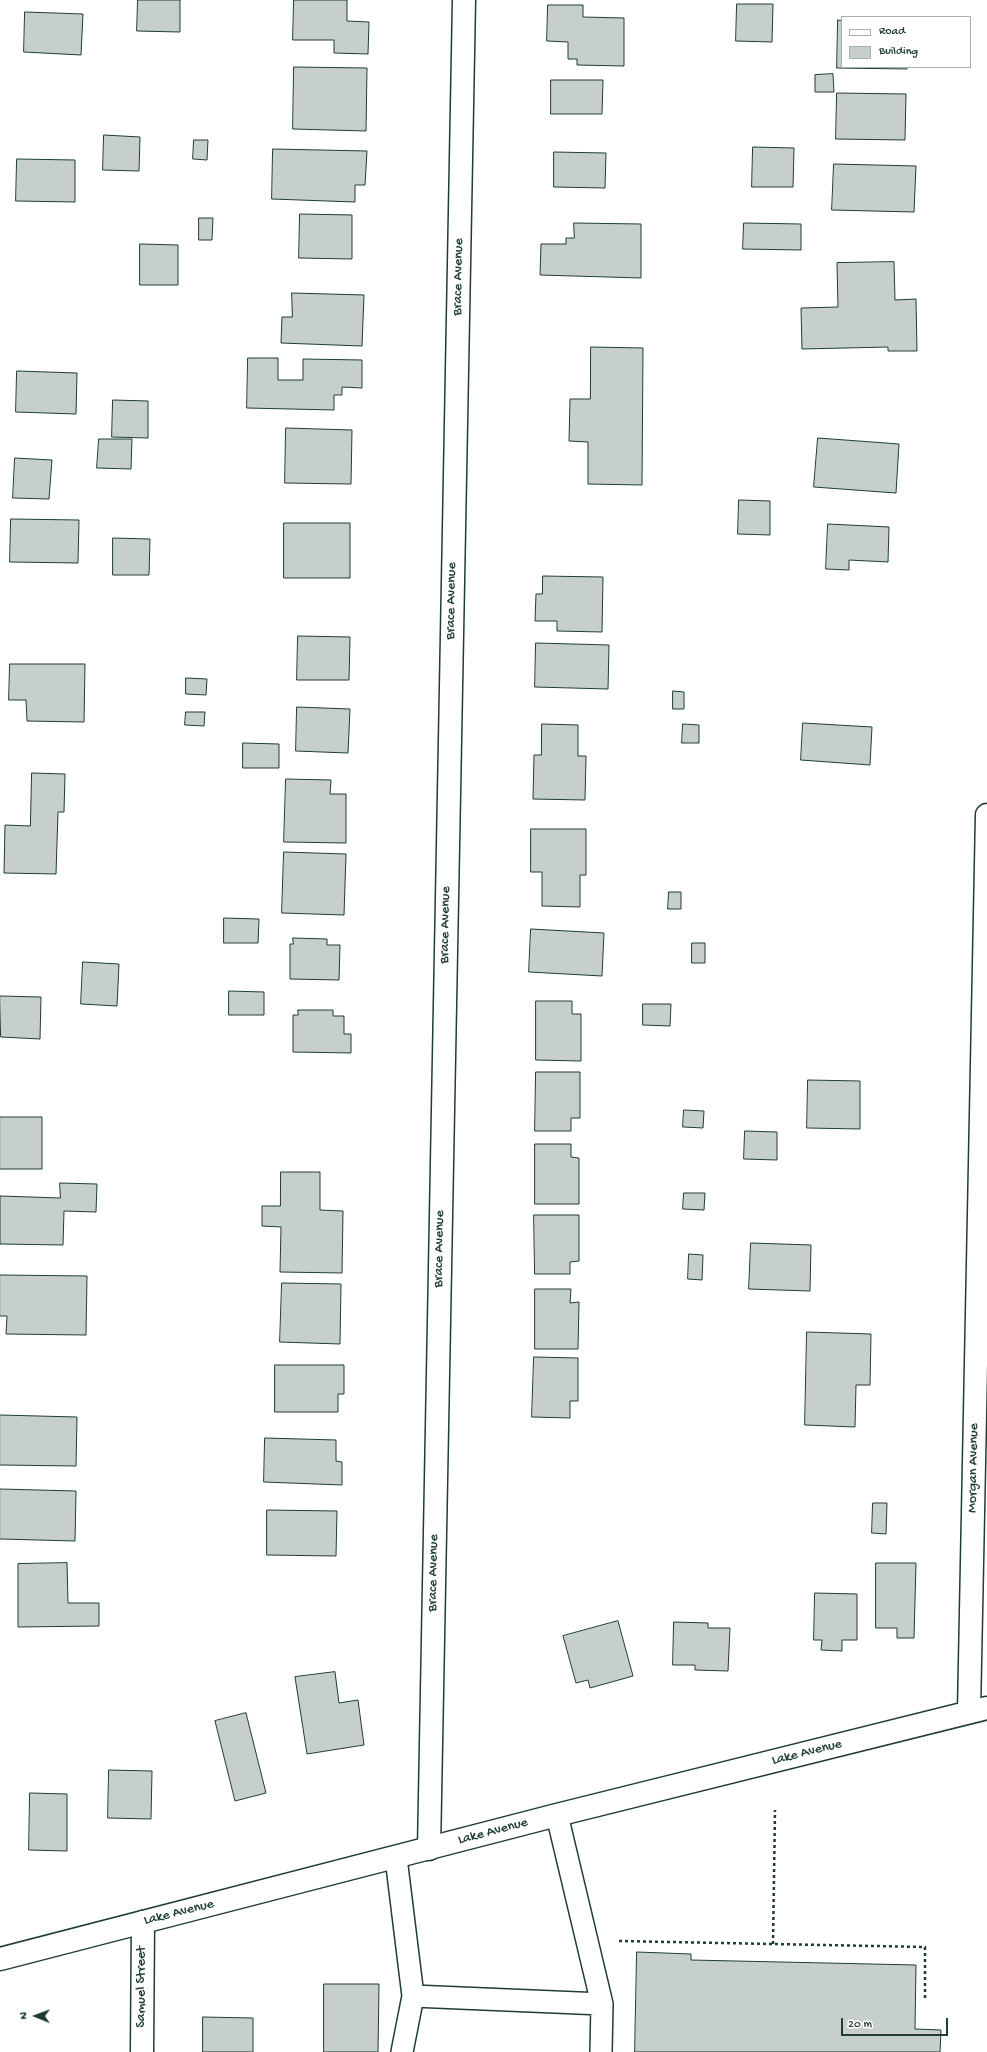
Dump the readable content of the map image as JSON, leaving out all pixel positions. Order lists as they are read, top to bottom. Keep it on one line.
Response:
{"streets":{"street":["Brace Avenue","Morgan Avenue","Lake Avenue","Samuel Street"]},"crossings":[["Brace Avenue","Lake Avenue"],["Morgan Avenue","Lake Avenue"],["Lake Avenue","Samuel Street"]],"legend":["Road","Building"],"scale_bar":"20 m","north":"left"}
